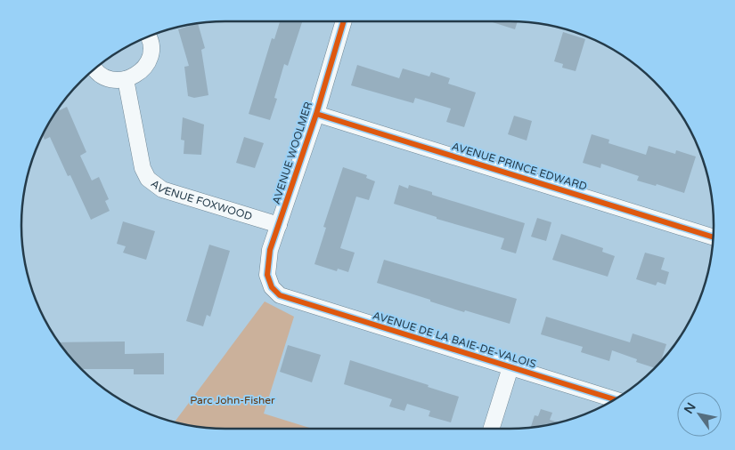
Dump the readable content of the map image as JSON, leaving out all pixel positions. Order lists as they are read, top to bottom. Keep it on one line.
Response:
{"streets":{"street":["AVENUE WOOLMER","AVENUE PRINCE EDWARD","AVENUE FOXWOOD","AVENUE DE LA BAIE-DE-VALOIS"]},"crossings":[["AVENUE WOOLMER","AVENUE PRINCE EDWARD"],["AVENUE WOOLMER","AVENUE FOXWOOD"],["AVENUE WOOLMER","AVENUE DE LA BAIE-DE-VALOIS"]],"parks":["Parc John-Fisher"],"north":"top left"}
